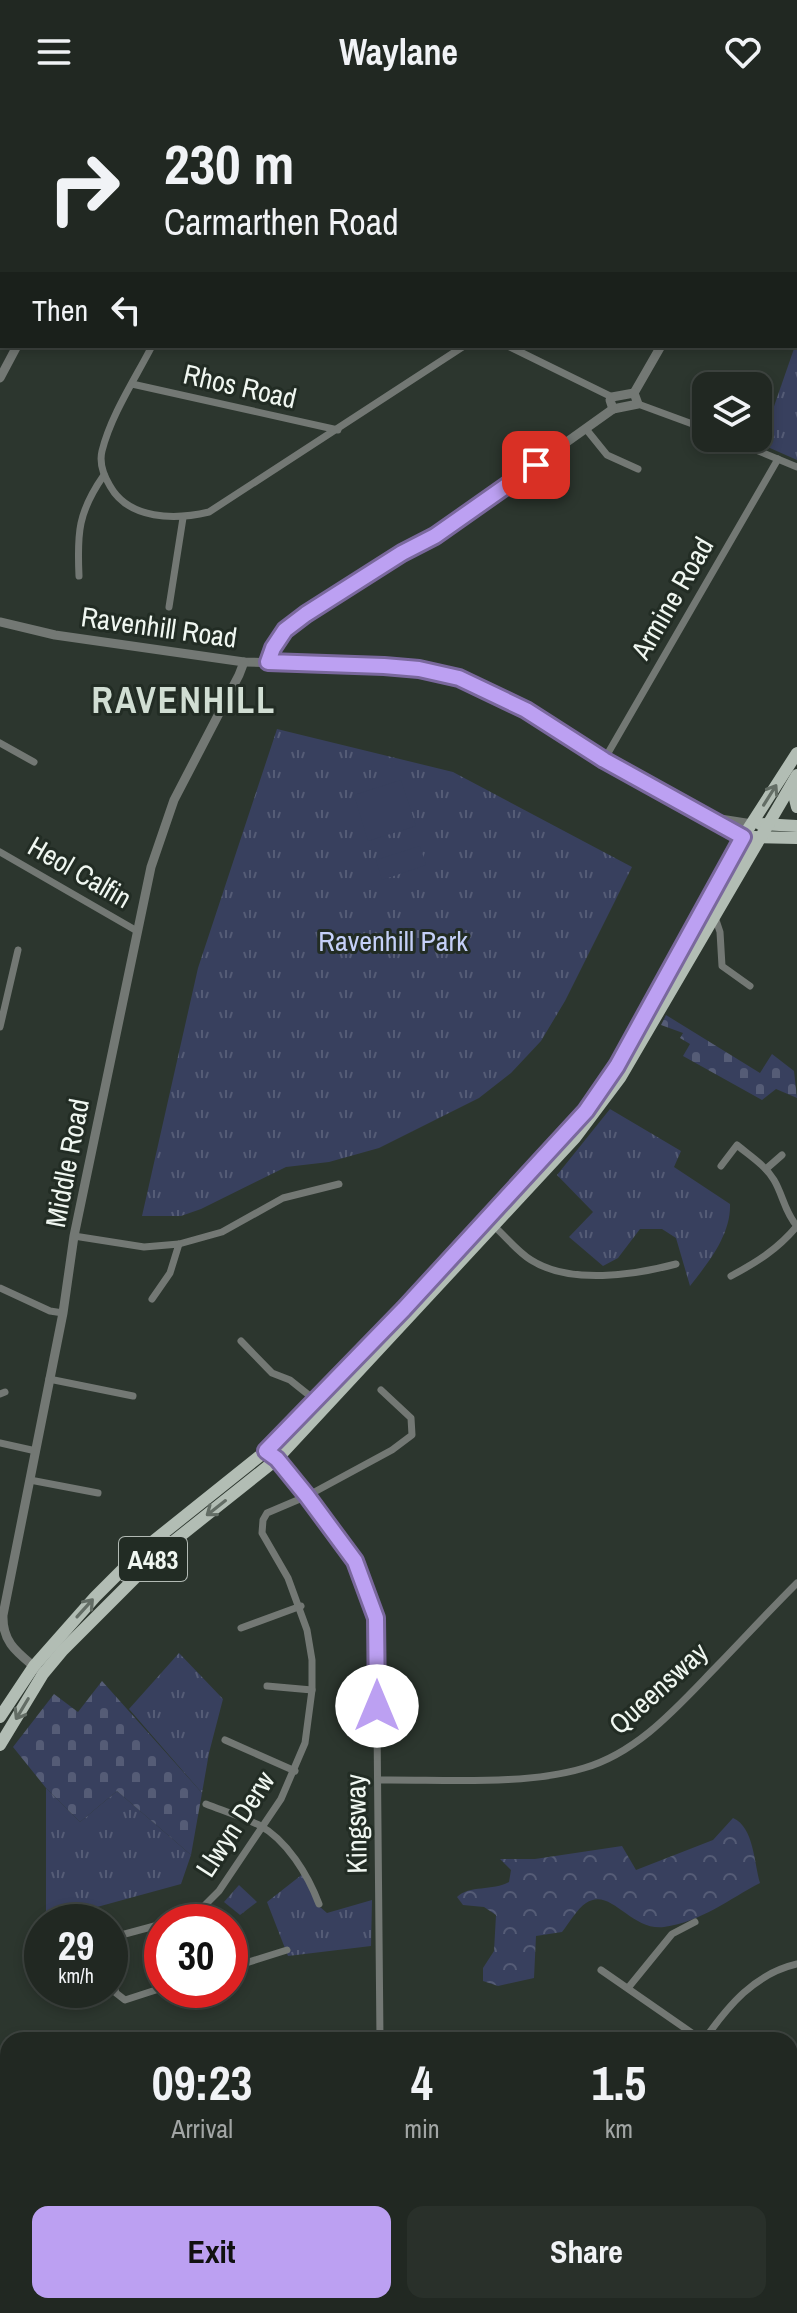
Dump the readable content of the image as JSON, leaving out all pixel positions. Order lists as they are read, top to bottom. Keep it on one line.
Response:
{"streets":{"main road":["A483"],"street":["Rhos Road","Armine Road","Ravenhill Road","Heol Calfin","Middle Road","Queensway","Llwyn Derw","Kingsway"]},"crossings":[["Armine Road","Ravenhill Road"],["Ravenhill Road","Middle Road"],["Ravenhill Road","A483"],["Heol Calfin","Middle Road"],["Middle Road","A483"],["A483","Kingsway"],["Queensway","Kingsway"],["Llwyn Derw","Kingsway"]],"districts":["RAVENHILL"],"parks":["Ravenhill Park"],"page":{"header":"Waylane","turn":["230 m","Carmarthen Road"],"then":"Then","speed":"29 km/h","limit":"30","eta":["09:23","Arrival","4","min","1.5","km"],"buttons":["Exit","Share"]}}
